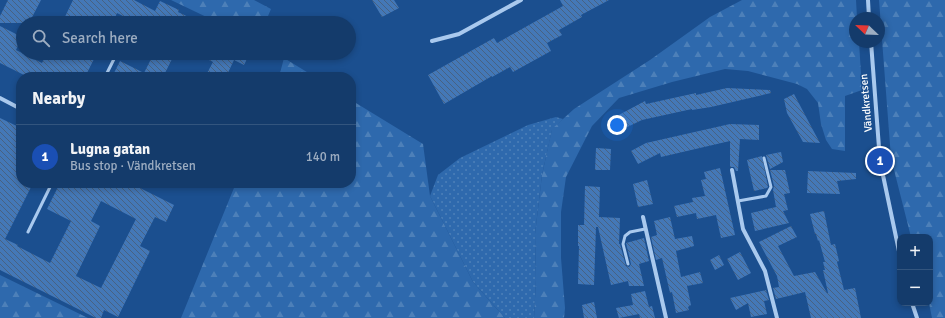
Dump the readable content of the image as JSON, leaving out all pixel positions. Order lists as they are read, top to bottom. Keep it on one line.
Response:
{"streets":{"street":["Vändkretsen"]},"north":"top left","page":{"search":"Search here","heading":"Nearby","list":[{"mark":"1","name":"Lugna gatan","note":"Bus stop · Vändkretsen","value":"140 m"}],"pins":"1","map_buttons":["+","−"]}}
